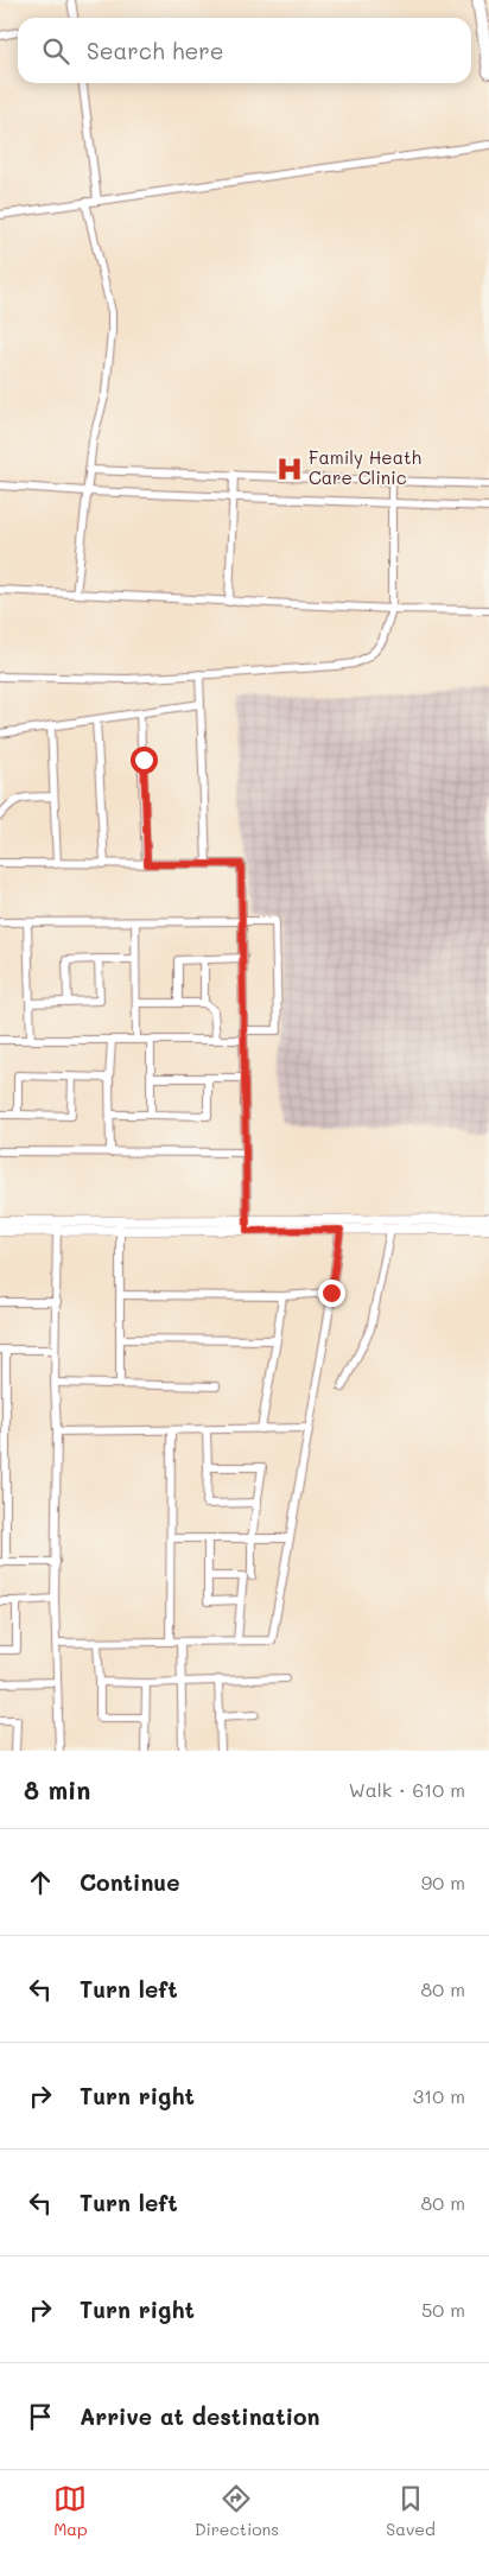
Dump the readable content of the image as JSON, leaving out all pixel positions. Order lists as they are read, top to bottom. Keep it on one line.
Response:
{"places":{"hospital":["Family Heath Care Clinic"]},"page":{"search":"Search here","heading":["8 min","Walk · 610 m"],"list":[["Continue","90 m"],["Turn left","80 m"],["Turn right","310 m"],["Turn left","80 m"],["Turn right","50 m"],"Arrive at destination"],"nav":["Map","Directions","Saved"]}}
